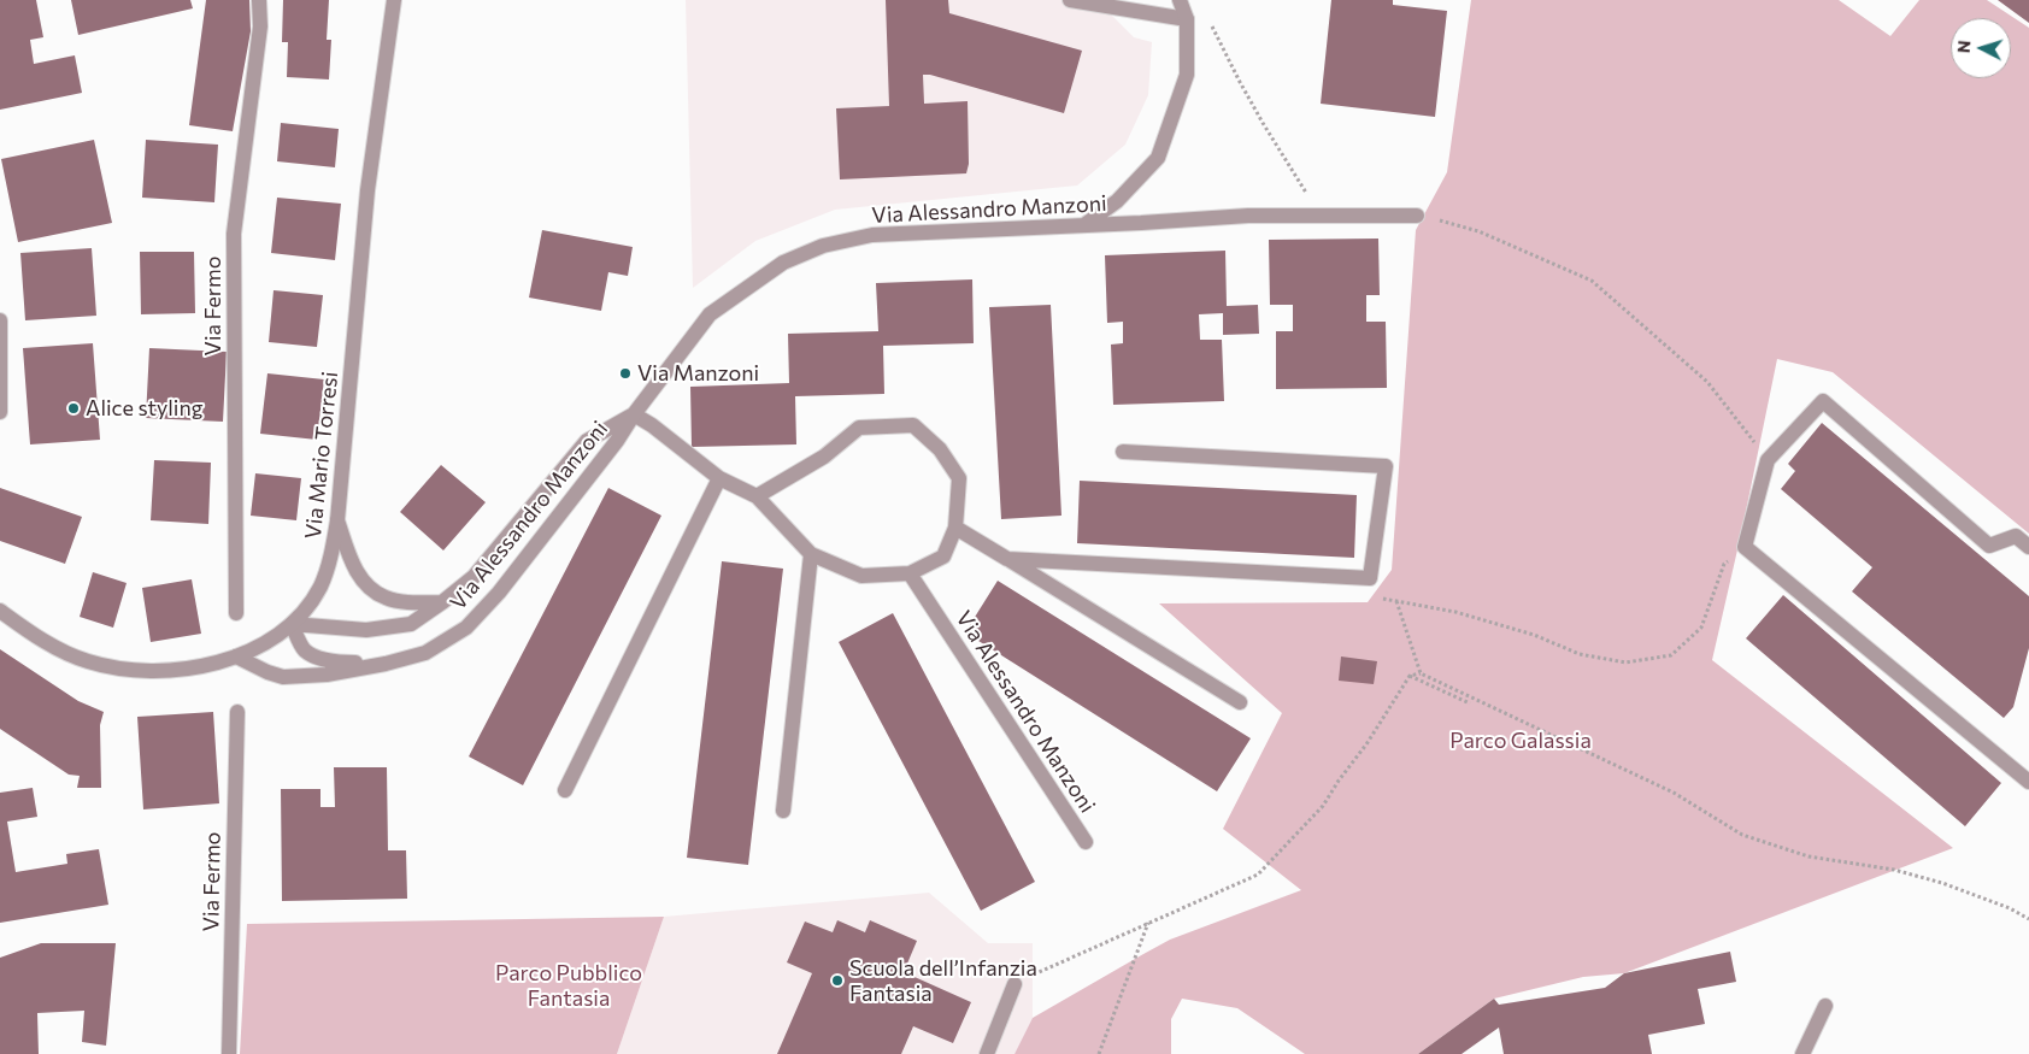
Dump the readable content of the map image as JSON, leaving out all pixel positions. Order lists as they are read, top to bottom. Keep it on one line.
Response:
{"streets":{"street":["Via Alessandro Manzoni","Via Fermo","Via Mario Torresi"]},"crossings":[["Via Alessandro Manzoni","Via Mario Torresi"]],"parks":["Parco Galassia","Parco Pubblico Fantasia"],"places":["Via Manzoni","Alice styling","Scuola dell’Infanzia Fantasia"],"north":"left"}
